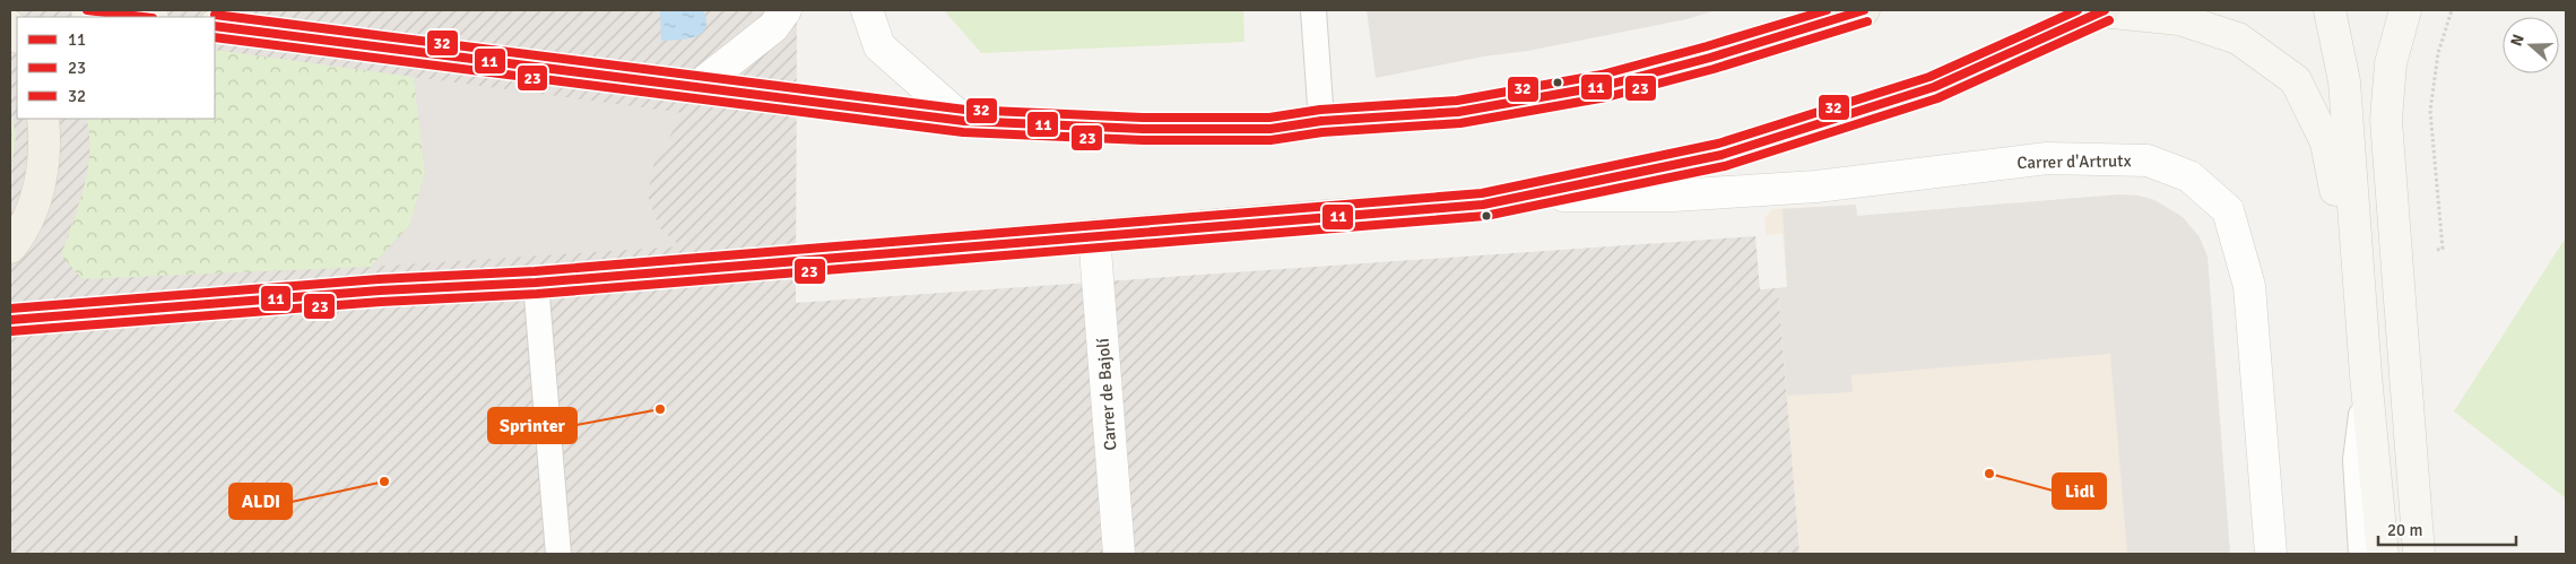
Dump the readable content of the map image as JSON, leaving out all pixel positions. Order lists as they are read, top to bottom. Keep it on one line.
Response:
{"streets":{"street":["Carrer d'Artrutx","Carrer de Bajolí"]},"places":["Sprinter","Lidl","ALDI"],"lines":["transit line 11","transit line 32","transit line 23"],"legend":["11","23","32"],"scale_bar":"20 m","north":"left"}
